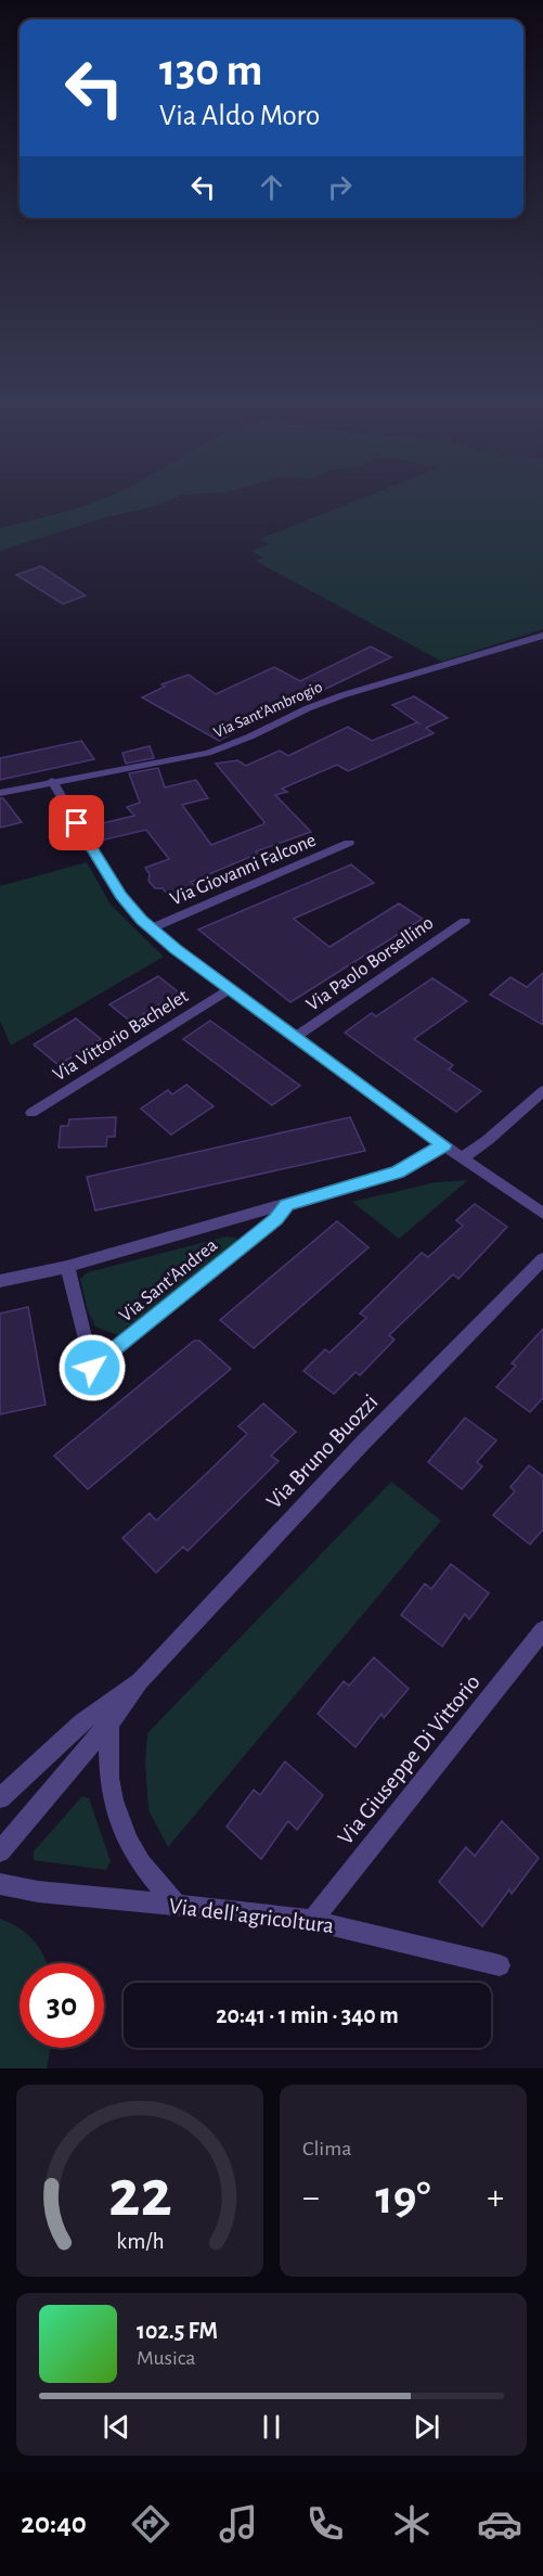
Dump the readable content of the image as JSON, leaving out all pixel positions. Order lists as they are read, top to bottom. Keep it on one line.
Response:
{"streets":{"street":["Via Sant'Ambrogio","Via Giovanni Falcone","Via Paolo Borsellino","Via Vittorio Bachelet","Via Sant'Andrea","Via Bruno Buozzi","Via Giuseppe Di Vittorio","Via dell'agricoltura"]},"crossings":[["Via Giuseppe Di Vittorio","Via dell'agricoltura"]],"page":{"turn":["130 m","Via Aldo Moro"],"limit":"30","trip":"20:41 · 1 min · 340 m","tile":"Clima","heat":["−","19°","+"],"song":["102.5 FM","Musica"],"tabs":"20:40","gauge":["22","km/h"]}}
